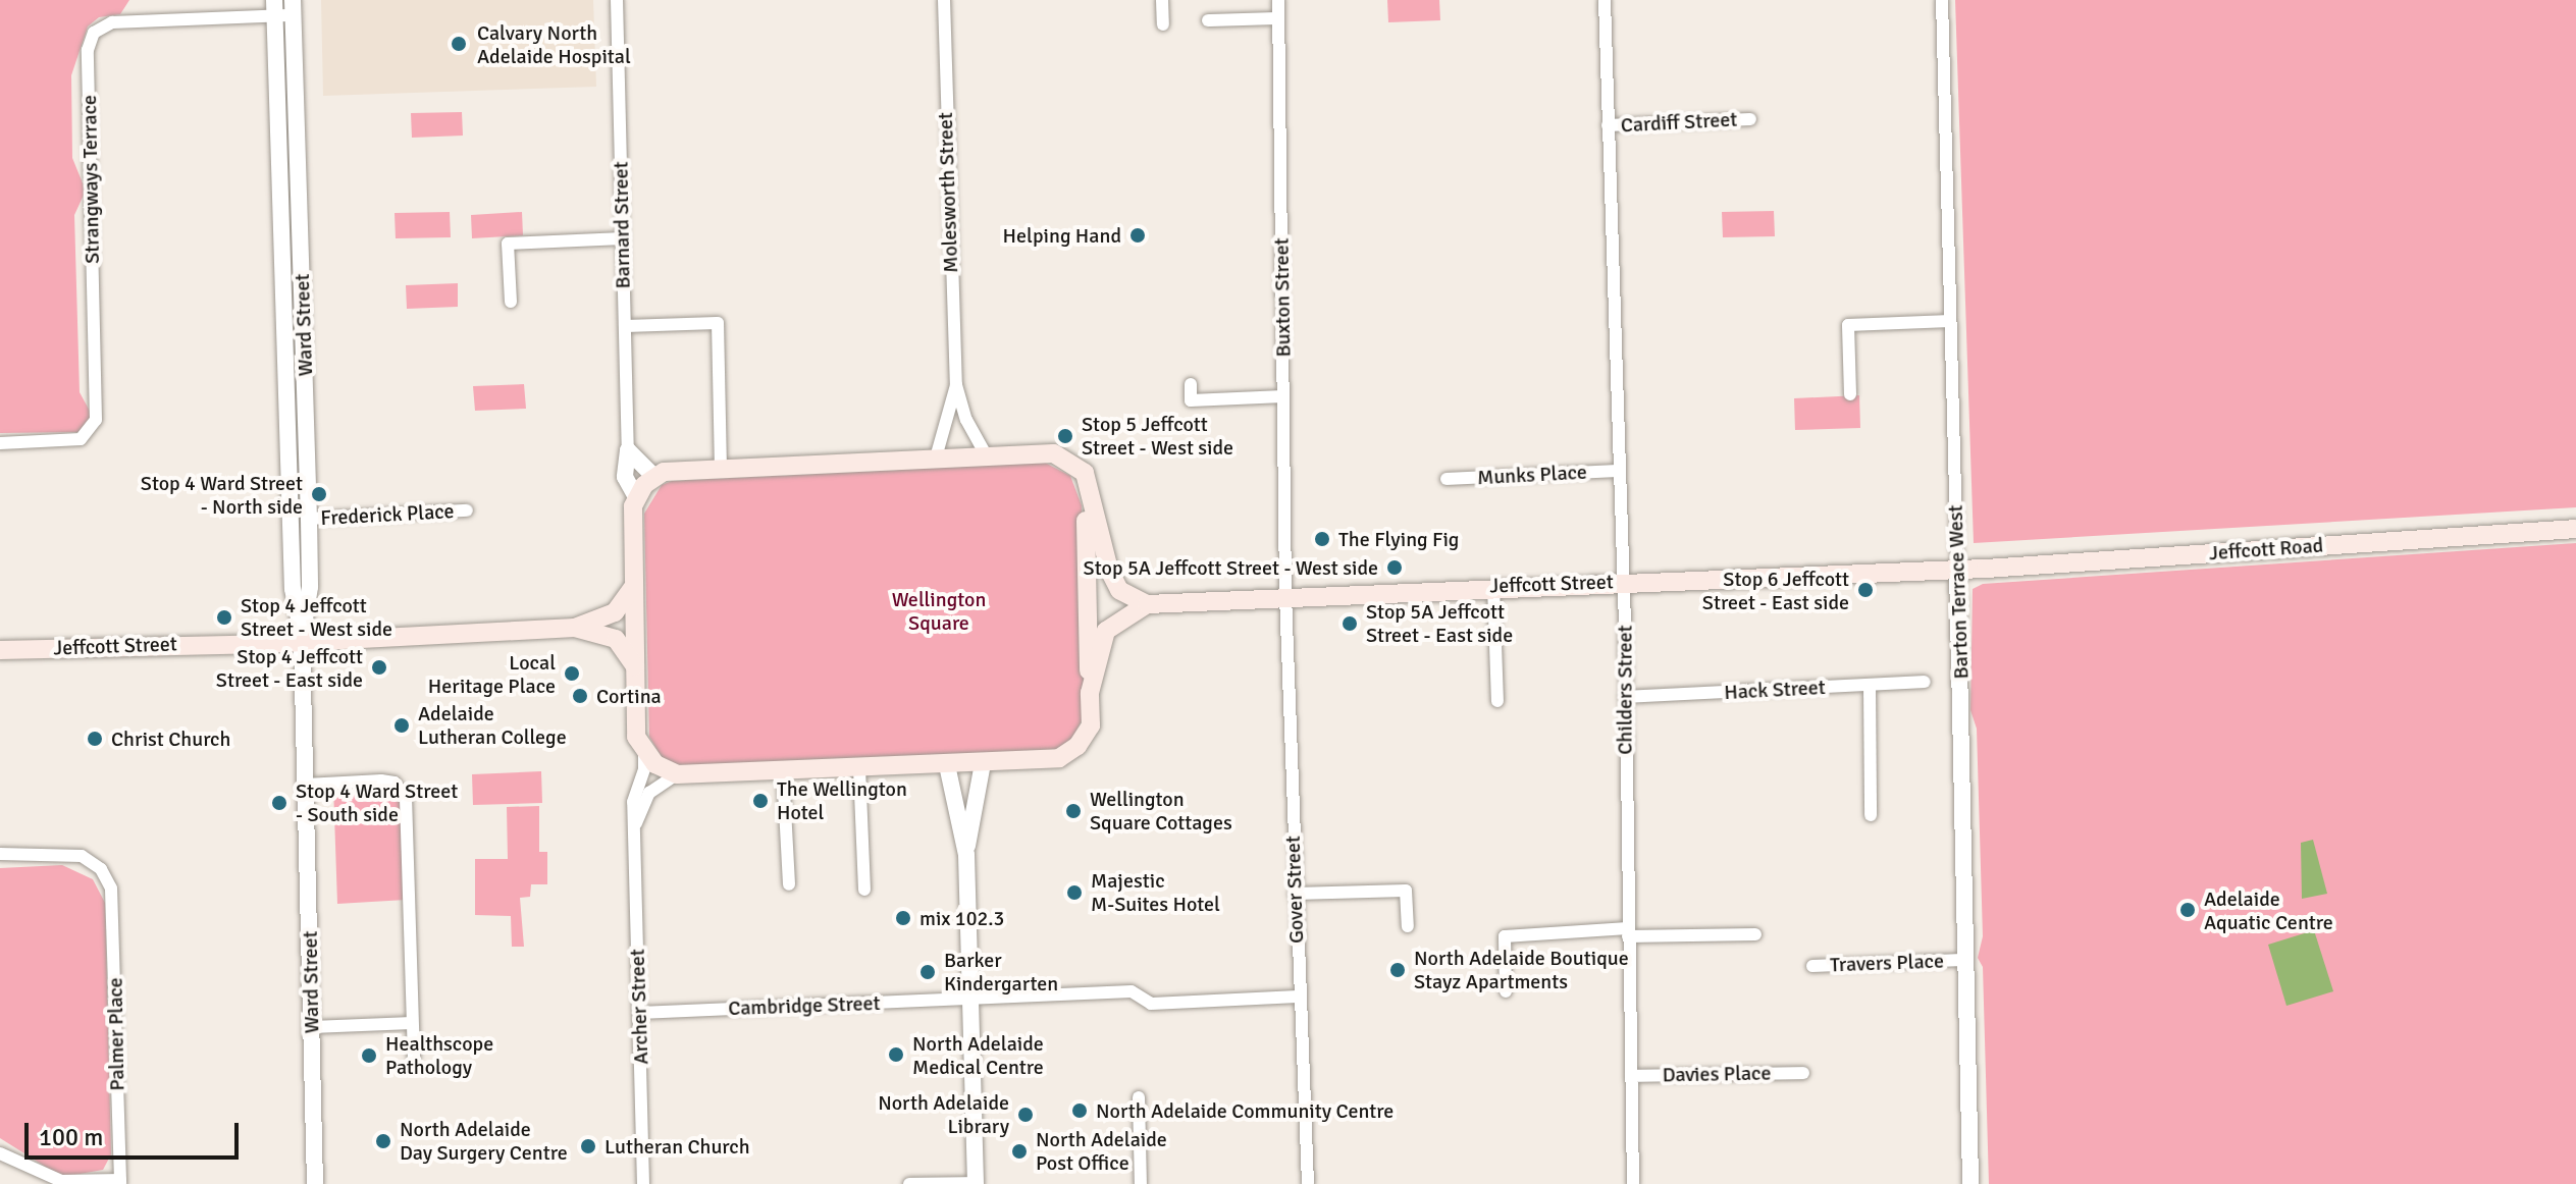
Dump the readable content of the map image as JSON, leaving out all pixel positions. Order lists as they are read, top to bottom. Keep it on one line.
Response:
{"streets":{"main road":["Jeffcott Road","Jeffcott Street"],"street":["Cardiff Street","Strangways Terrace","Molesworth Street","Barnard Street","Buxton Street","Ward Street","Munks Place","Frederick Place","Barton Terrace West","Childers Street","Hack Street","Gover Street","Travers Place","Cambridge Street","Archer Street","Palmer Place","Davies Place"]},"crossings":[["Cardiff Street","Childers Street"],["Strangways Terrace","Ward Street"],["Buxton Street","Jeffcott Street"],["Buxton Street","Gover Street"],["Ward Street","Frederick Place"],["Ward Street","Jeffcott Street"],["Munks Place","Childers Street"],["Jeffcott Road","Jeffcott Street"],["Jeffcott Road","Barton Terrace West"],["Jeffcott Street","Barton Terrace West"],["Jeffcott Street","Childers Street"],["Jeffcott Street","Gover Street"],["Barton Terrace West","Travers Place"],["Childers Street","Hack Street"],["Childers Street","Davies Place"],["Gover Street","Cambridge Street"],["Cambridge Street","Archer Street"]],"parks":["Wellington Square"],"places":["Calvary North Adelaide Hospital","Helping Hand","Stop 5 Jeffcott Street - West side","Stop 4 Ward Street - North side","The Flying Fig","Stop 5A Jeffcott Street - West side","Stop 6 Jeffcott Street - East side","Stop 4 Jeffcott Street - West side","Stop 5A Jeffcott Street - East side","Stop 4 Jeffcott Street - East side","Local Heritage Place","Cortina","Adelaide Lutheran College","Christ Church","The Wellington Hotel","Stop 4 Ward Street - South side","Wellington Square Cottages","Majestic M-Suites Hotel","Adelaide Aquatic Centre","mix 102.3","North Adelaide Boutique Stayz Apartments","Barker Kindergarten","North Adelaide Medical Centre","Healthscope Pathology","North Adelaide Community Centre","North Adelaide Library","North Adelaide Day Surgery Centre","Lutheran Church","North Adelaide Post Office"],"scale_bar":"100 m"}
